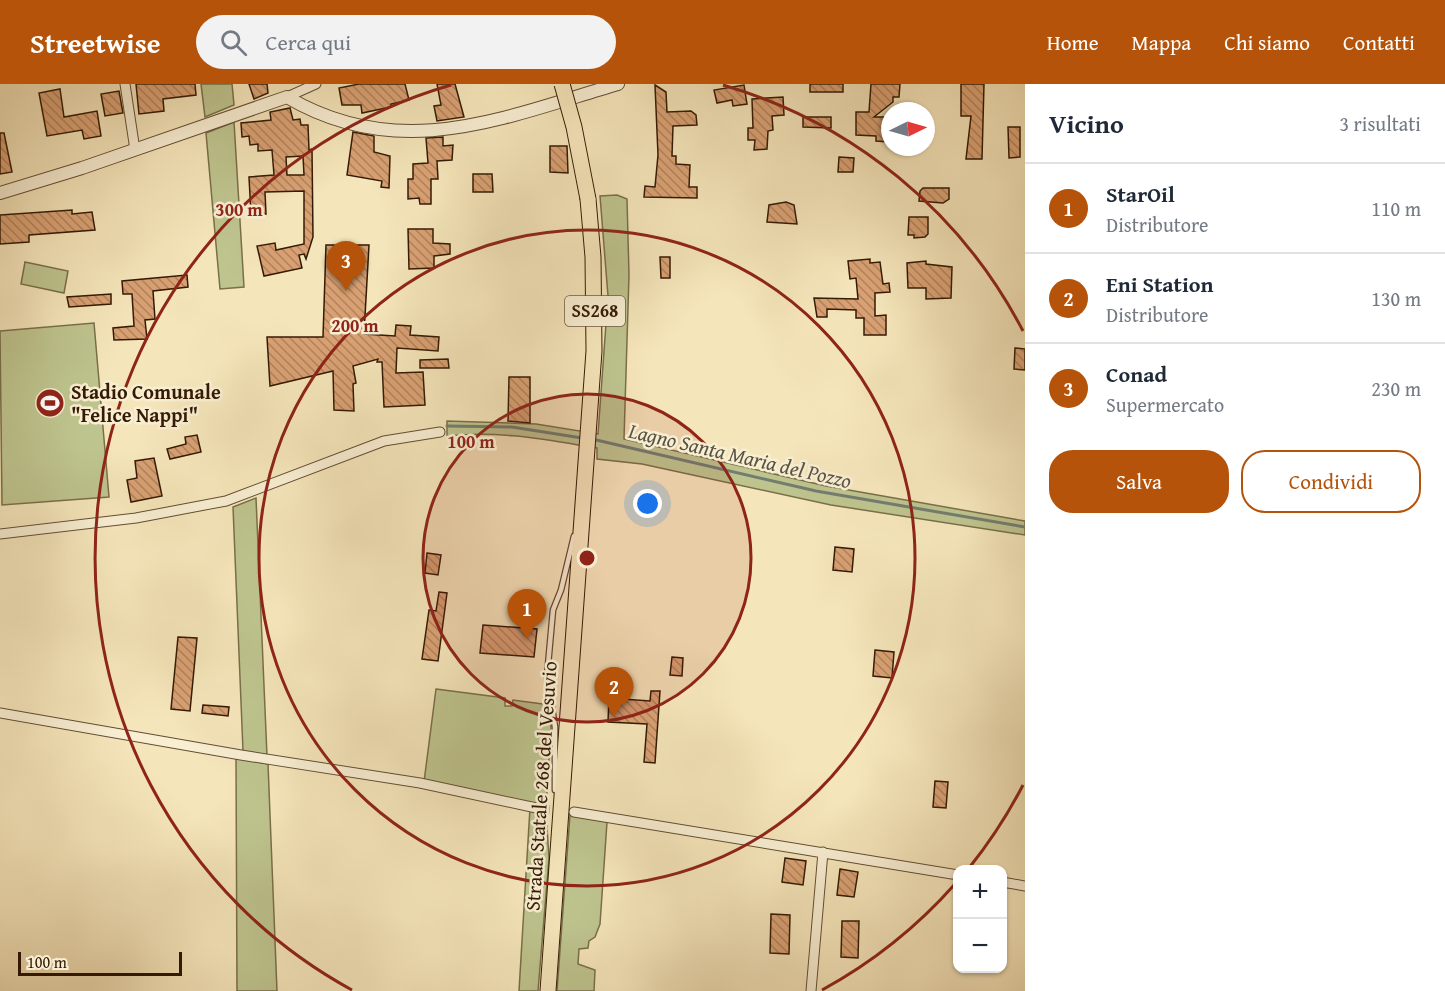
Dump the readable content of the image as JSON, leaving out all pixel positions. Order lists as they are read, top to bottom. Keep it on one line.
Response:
{"streets":{"highway":["SS268","Strada Statale 268 del Vesuvio"]},"water":["Lagno Santa Maria del Pozzo"],"places":{"sports":["Stadio Comunale \"Felice Nappi\""]},"scale_bar":"100 m","north":"right","page":{"header":"Streetwise","search":"Cerca qui","nav":["Home","Mappa","Chi siamo","Contatti"],"heading":["Vicino","3 risultati"],"list":[{"mark":"1","name":"StarOil","note":"Distributore","value":"110 m"},{"mark":"2","name":"Eni Station","note":"Distributore","value":"130 m"},{"mark":"3","name":"Conad","note":"Supermercato","value":"230 m"}],"pins":["3","1","2"],"buttons":["Salva","Condividi"],"map_buttons":["+","−"],"scale":"100 m"},"rings":["300 m","200 m","100 m"]}
